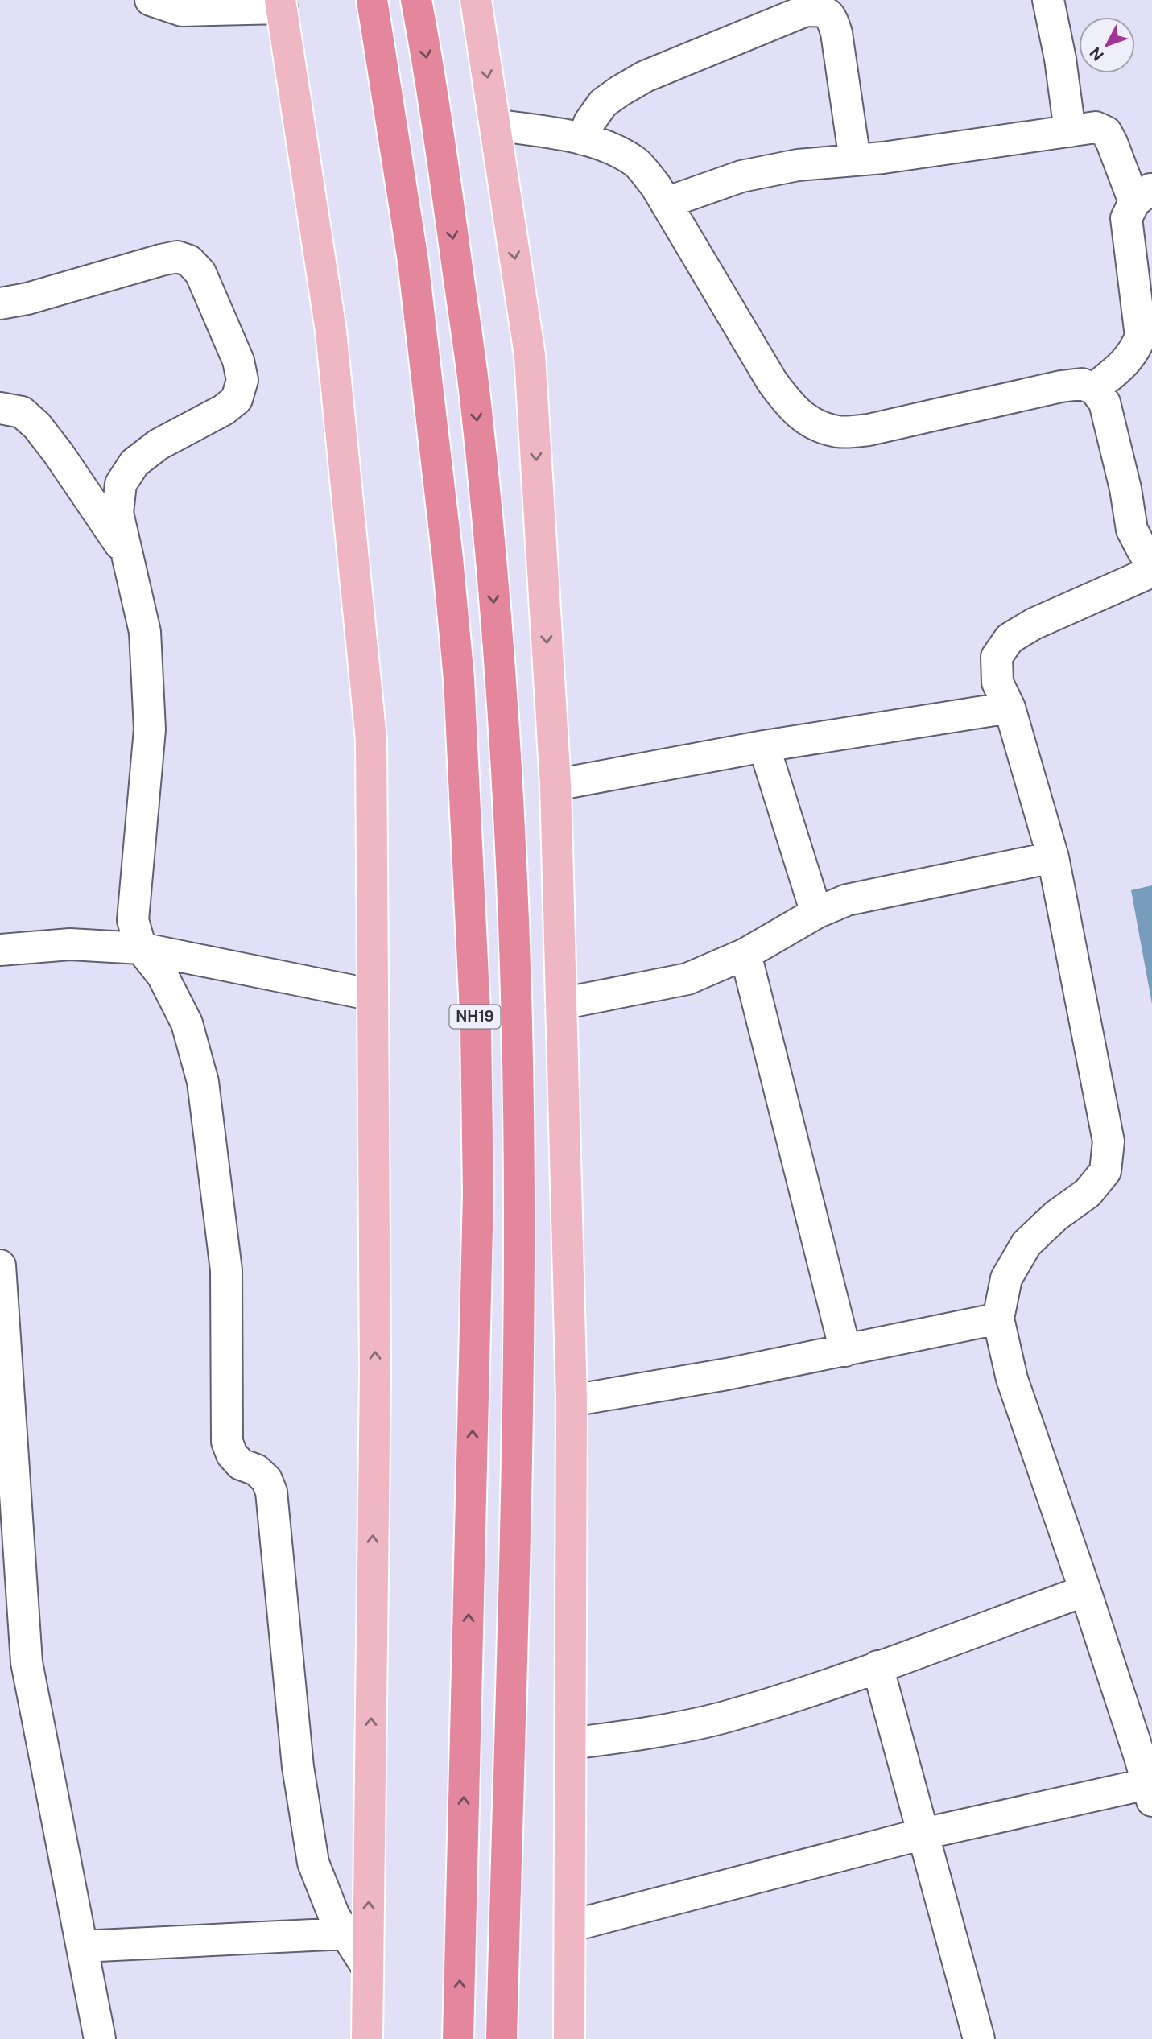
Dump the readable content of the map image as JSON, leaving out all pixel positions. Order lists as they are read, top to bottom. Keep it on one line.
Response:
{"streets":{"highway":["NH19"]},"north":"bottom left"}
